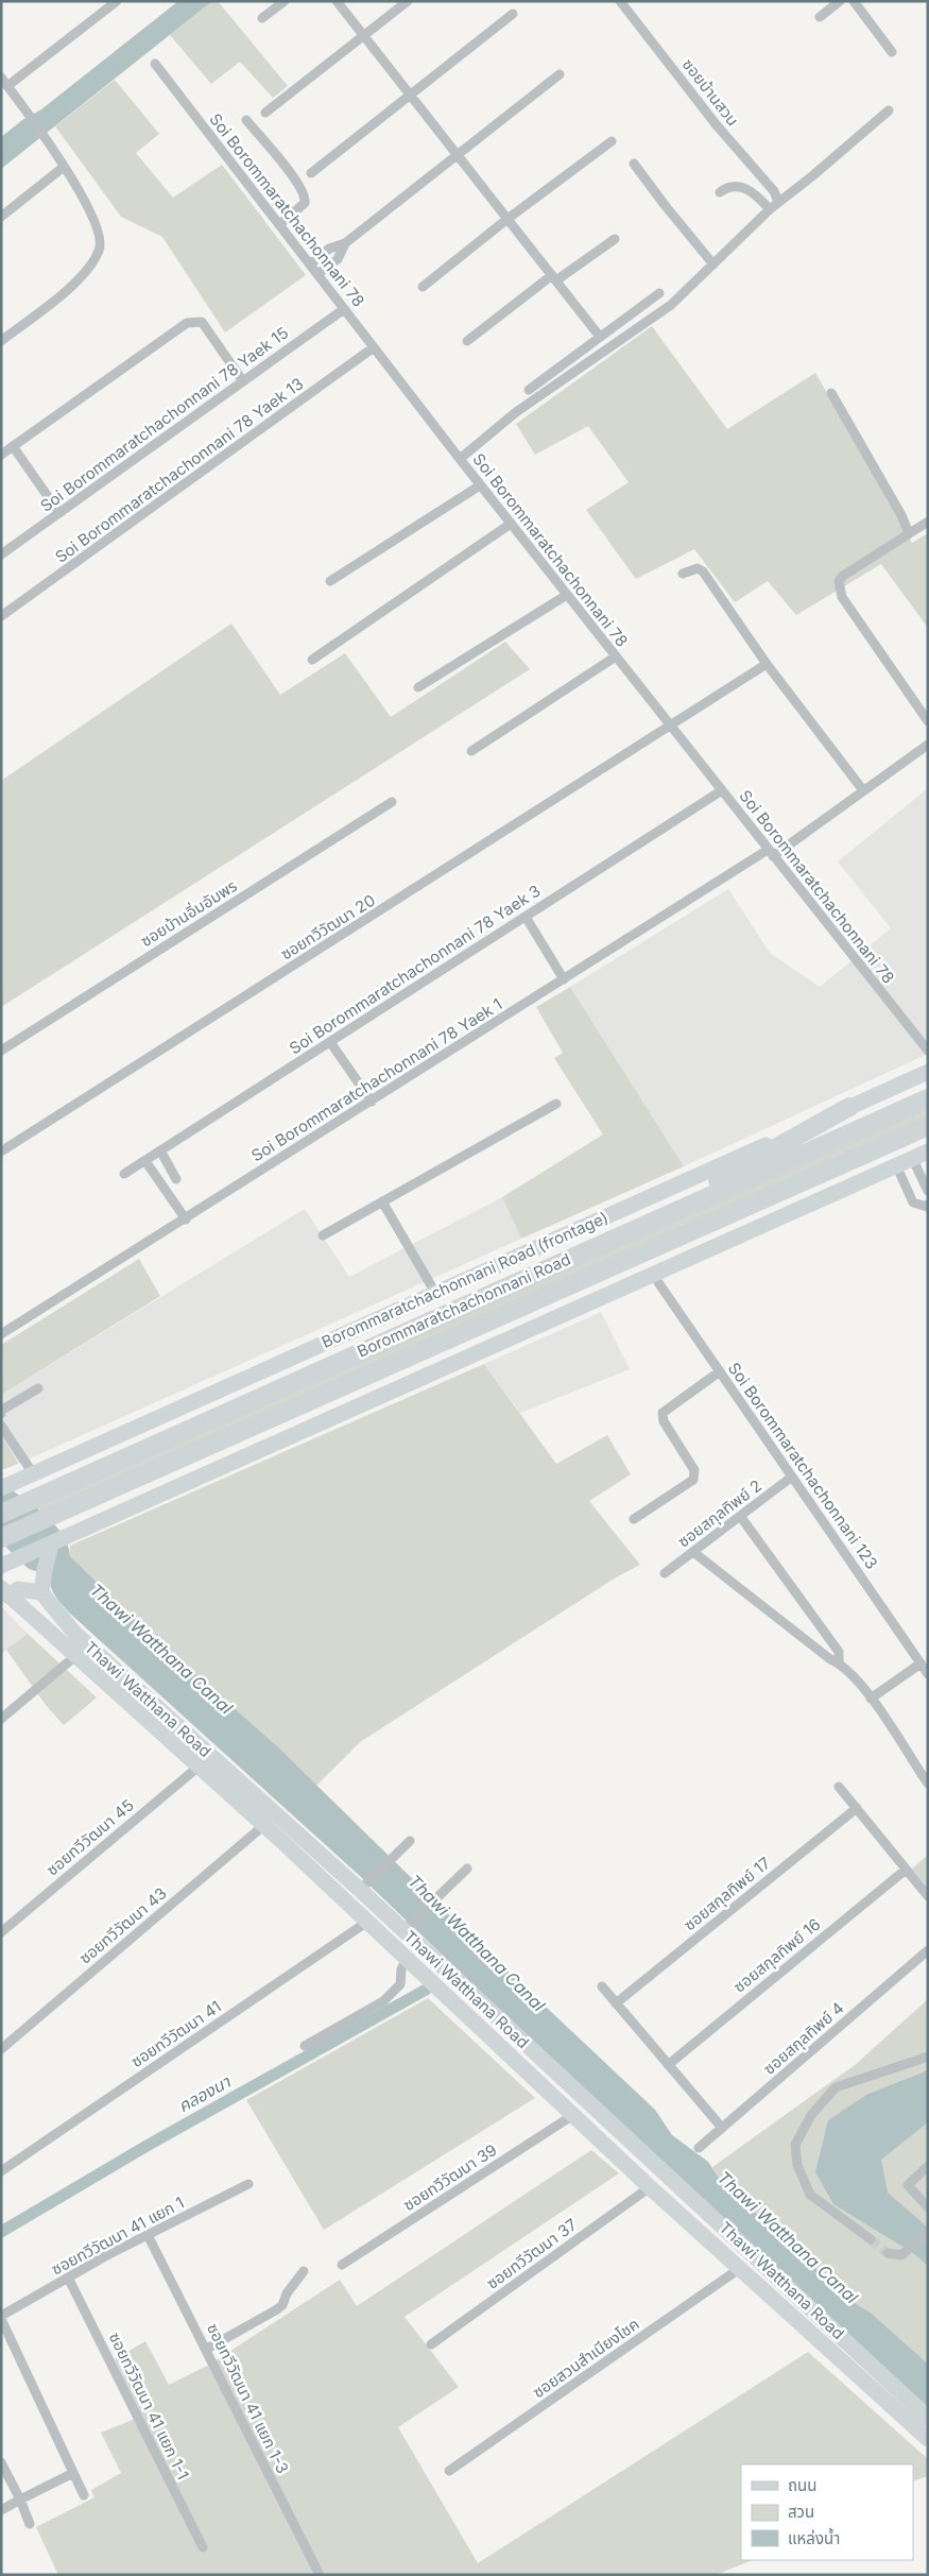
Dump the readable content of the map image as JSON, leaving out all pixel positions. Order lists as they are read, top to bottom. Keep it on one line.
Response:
{"streets":{"highway":["Borommaratchachonnani Road"],"main road":["Borommaratchachonnani Road (frontage)","Thawi Watthana Road"],"street":["ซอยบ้านสวน","Soi Borommaratchachonnani 78","Soi Borommaratchachonnani 78 Yaek 15","Soi Borommaratchachonnani 78 Yaek 13","ซอยบ้านอิ่มอัมพร","ซอยทวีวัฒนา 20","Soi Borommaratchachonnani 78 Yaek 3","Soi Borommaratchachonnani 78 Yaek 1","Soi Borommaratchachonnani 123","ซอยสกุลทิพย์ 2","ซอยทวีวัฒนา 45","ซอยสกุลทิพย์ 17","ซอยทวีวัฒนา 43","ซอยสกุลทิพย์ 16","ซอยทวีวัฒนา 41","ซอยสกุลทิพย์ 4","ซอยทวีวัฒนา 39","ซอยทวีวัฒนา 41 แยก 1","ซอยทวีวัฒนา 37","ซอยสวนสำเนียงโชค","ซอยทวีวัฒนา 41 แยก 1-3","ซอยทวีวัฒนา 41 แยก 1-1"]},"crossings":[["Soi Borommaratchachonnani 78","Soi Borommaratchachonnani 78 Yaek 15"],["Soi Borommaratchachonnani 78","Soi Borommaratchachonnani 78 Yaek 13"],["Soi Borommaratchachonnani 78","ซอยทวีวัฒนา 20"],["Soi Borommaratchachonnani 78","Soi Borommaratchachonnani 78 Yaek 3"],["Soi Borommaratchachonnani 78","Soi Borommaratchachonnani 78 Yaek 1"],["Soi Borommaratchachonnani 123","ซอยสกุลทิพย์ 2"],["Thawi Watthana Road","ซอยทวีวัฒนา 45"],["Thawi Watthana Road","ซอยทวีวัฒนา 43"],["Thawi Watthana Road","ซอยทวีวัฒนา 41"],["Thawi Watthana Road","ซอยทวีวัฒนา 39"],["Thawi Watthana Road","ซอยทวีวัฒนา 37"],["Thawi Watthana Road","ซอยสวนสำเนียงโชค"],["ซอยทวีวัฒนา 41 แยก 1","ซอยทวีวัฒนา 41 แยก 1-3"],["ซอยทวีวัฒนา 41 แยก 1","ซอยทวีวัฒนา 41 แยก 1-1"]],"water":["Thawi Watthana Canal","คลองนา"],"legend":["ถนน","สวน","แหล่งน้ำ"]}
